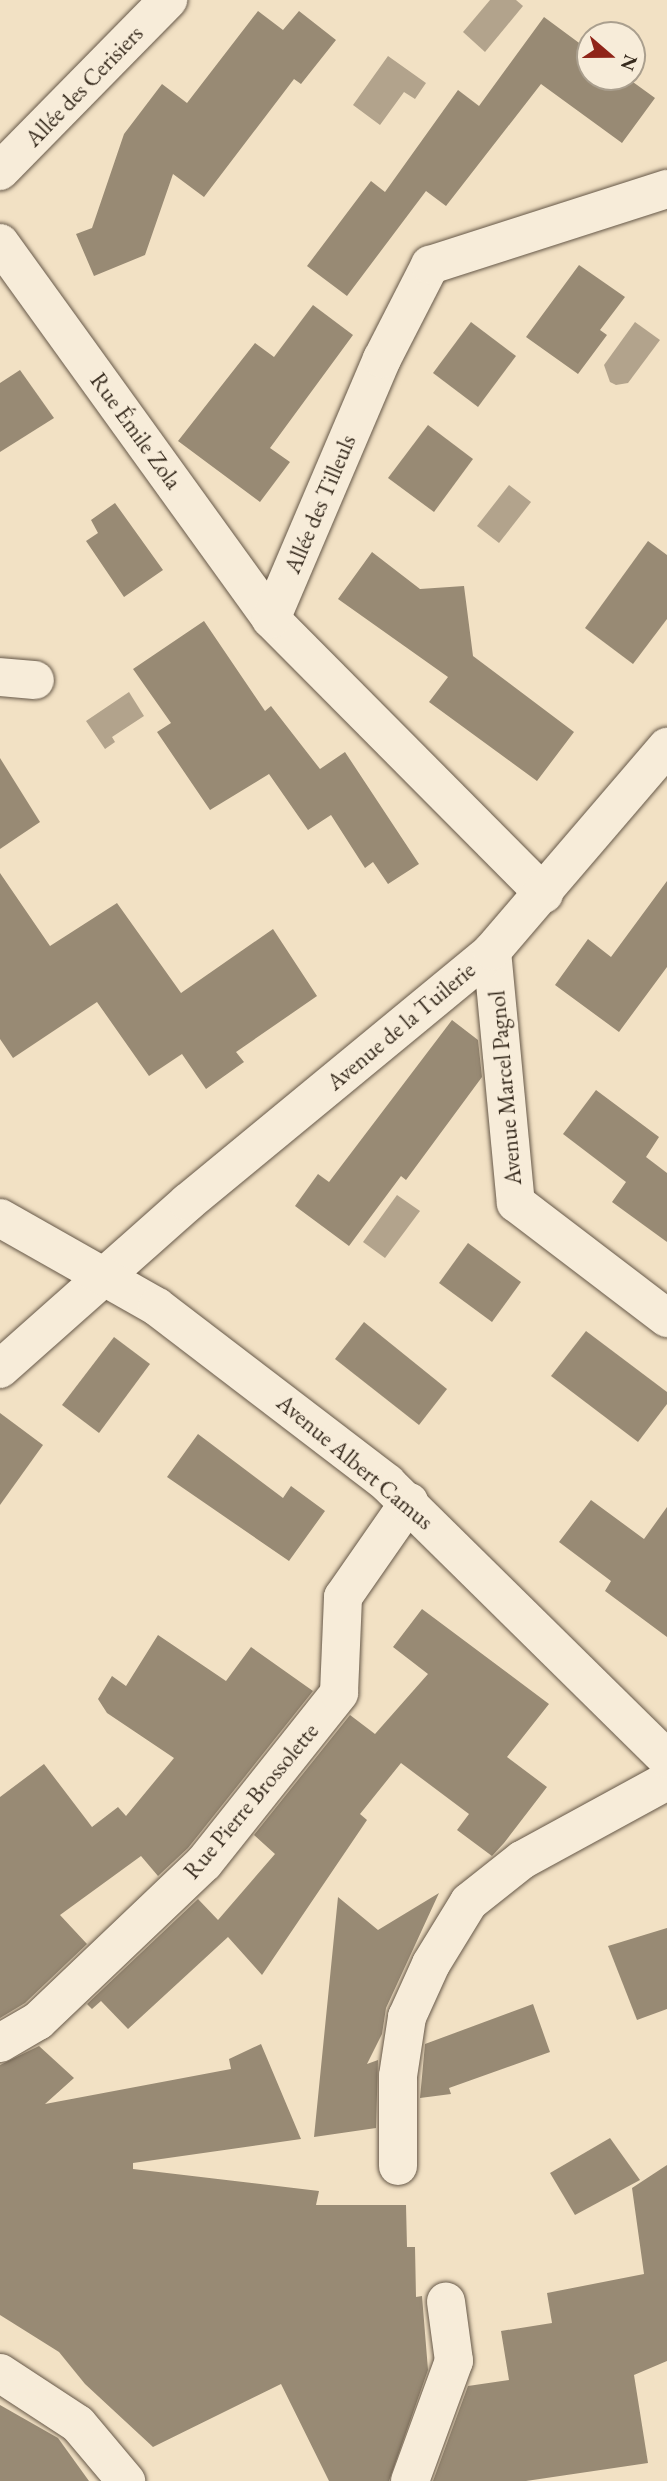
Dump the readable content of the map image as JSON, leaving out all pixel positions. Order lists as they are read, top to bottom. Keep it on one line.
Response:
{"streets":{"street":["Allée des Cerisiers","Rue Émile Zola","Allée des Tilleuls","Avenue de la Tuilerie","Avenue Marcel Pagnol","Avenue Albert Camus","Rue Pierre Brossolette"]},"crossings":[["Rue Émile Zola","Allée des Tilleuls"],["Avenue de la Tuilerie","Avenue Marcel Pagnol"],["Avenue de la Tuilerie","Avenue Albert Camus"],["Avenue Albert Camus","Rue Pierre Brossolette"]],"north":"right"}
